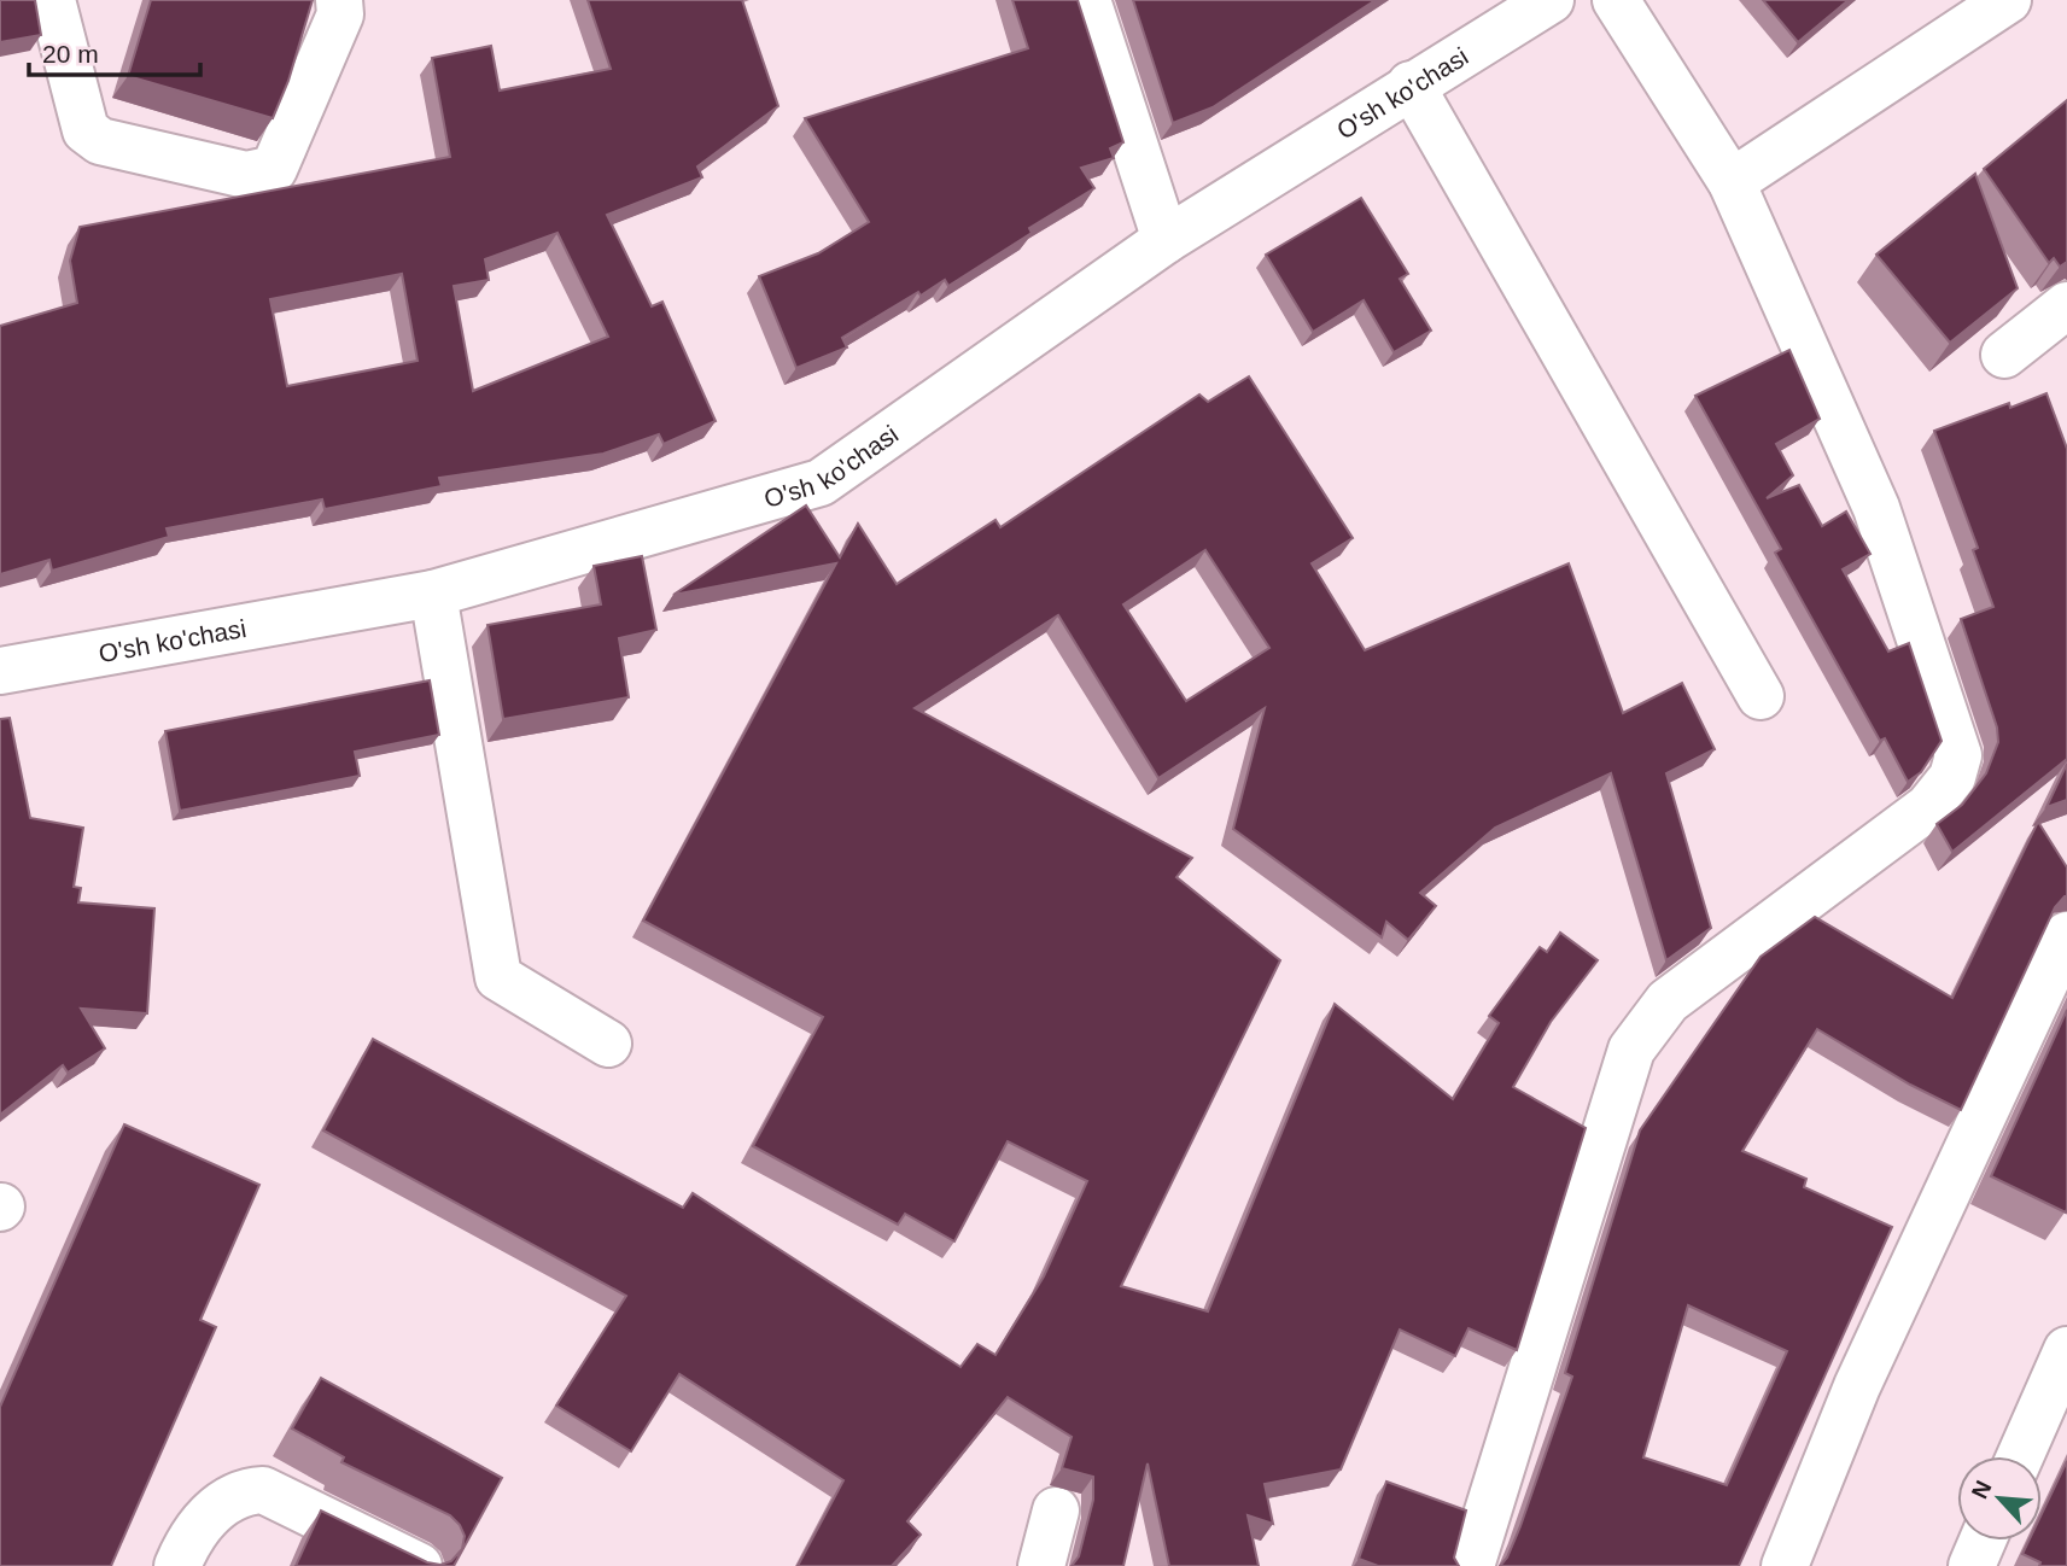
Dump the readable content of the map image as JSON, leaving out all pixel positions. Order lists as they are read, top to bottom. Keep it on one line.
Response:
{"streets":{"street":["O'sh ko'chasi"]},"scale_bar":"20 m","north":"top left"}
